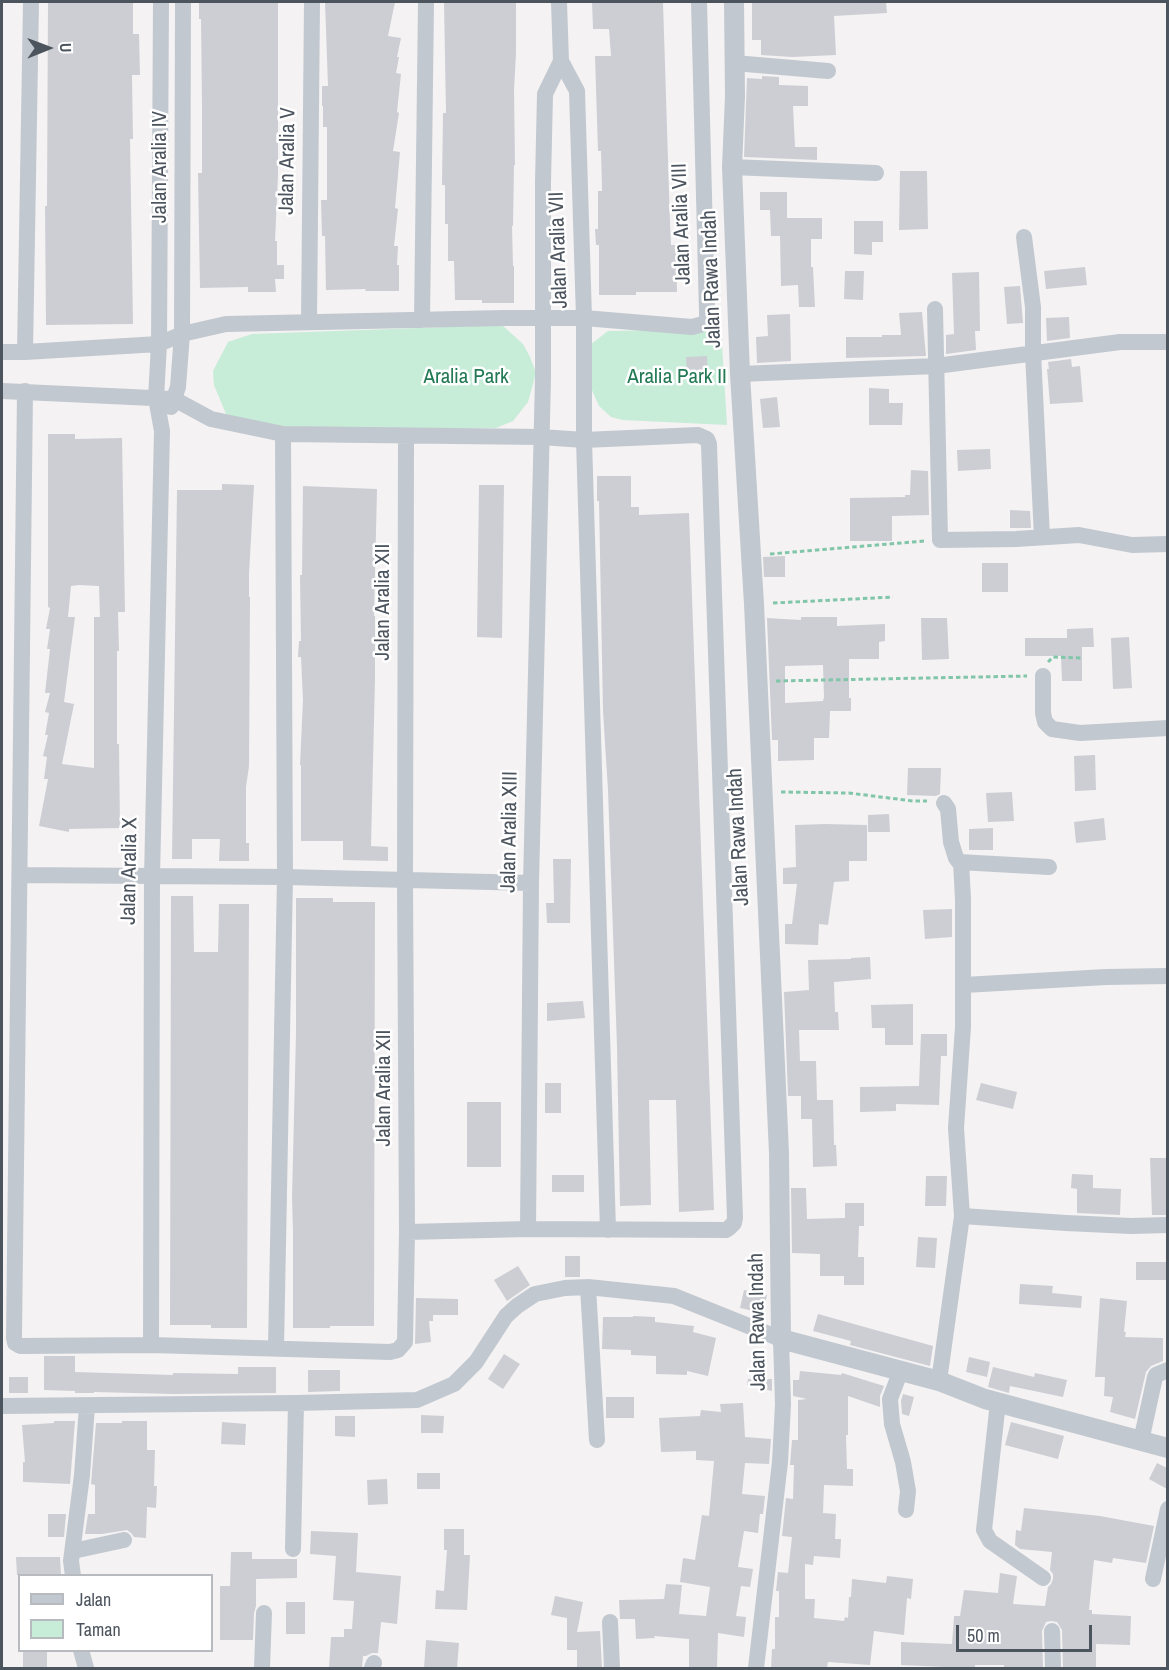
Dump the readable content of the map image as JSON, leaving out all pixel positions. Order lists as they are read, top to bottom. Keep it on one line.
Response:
{"streets":{"street":["Jalan Aralia V","Jalan Aralia IV","Jalan Aralia VIII","Jalan Aralia VII","Jalan Rawa Indah","Jalan Aralia XII","Jalan Aralia XIII","Jalan Aralia X"]},"crossings":[["Jalan Aralia IV","Jalan Aralia X"],["Jalan Aralia VIII","Jalan Aralia VII"],["Jalan Aralia VII","Jalan Aralia XIII"],["Jalan Aralia XII","Jalan Aralia X"]],"parks":["Aralia Park","Aralia Park II"],"legend":["Jalan","Taman"],"scale_bar":"50 m","north":"right"}
